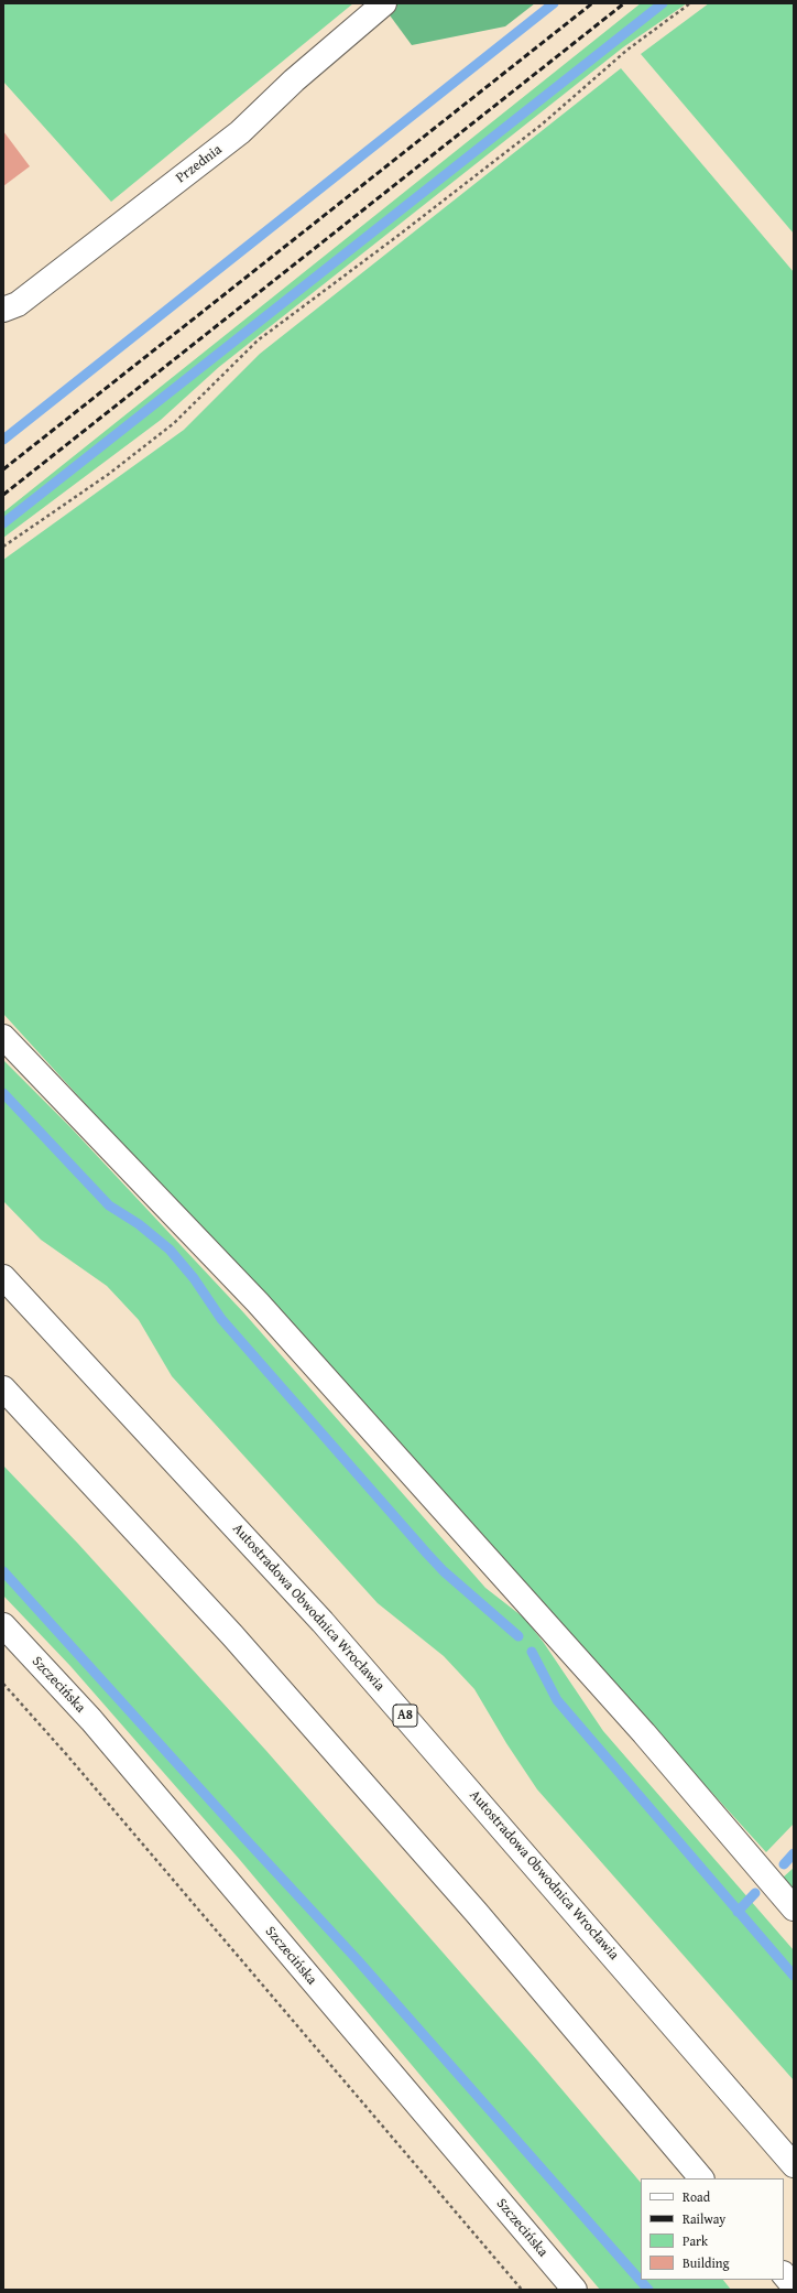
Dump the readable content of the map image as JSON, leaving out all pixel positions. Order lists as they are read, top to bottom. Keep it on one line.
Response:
{"streets":{"main road":["Przednia","Autostradowa Obwodnica Wrocławia","Szczecińska","A8"]},"legend":["Road","Railway","Park","Building"]}
